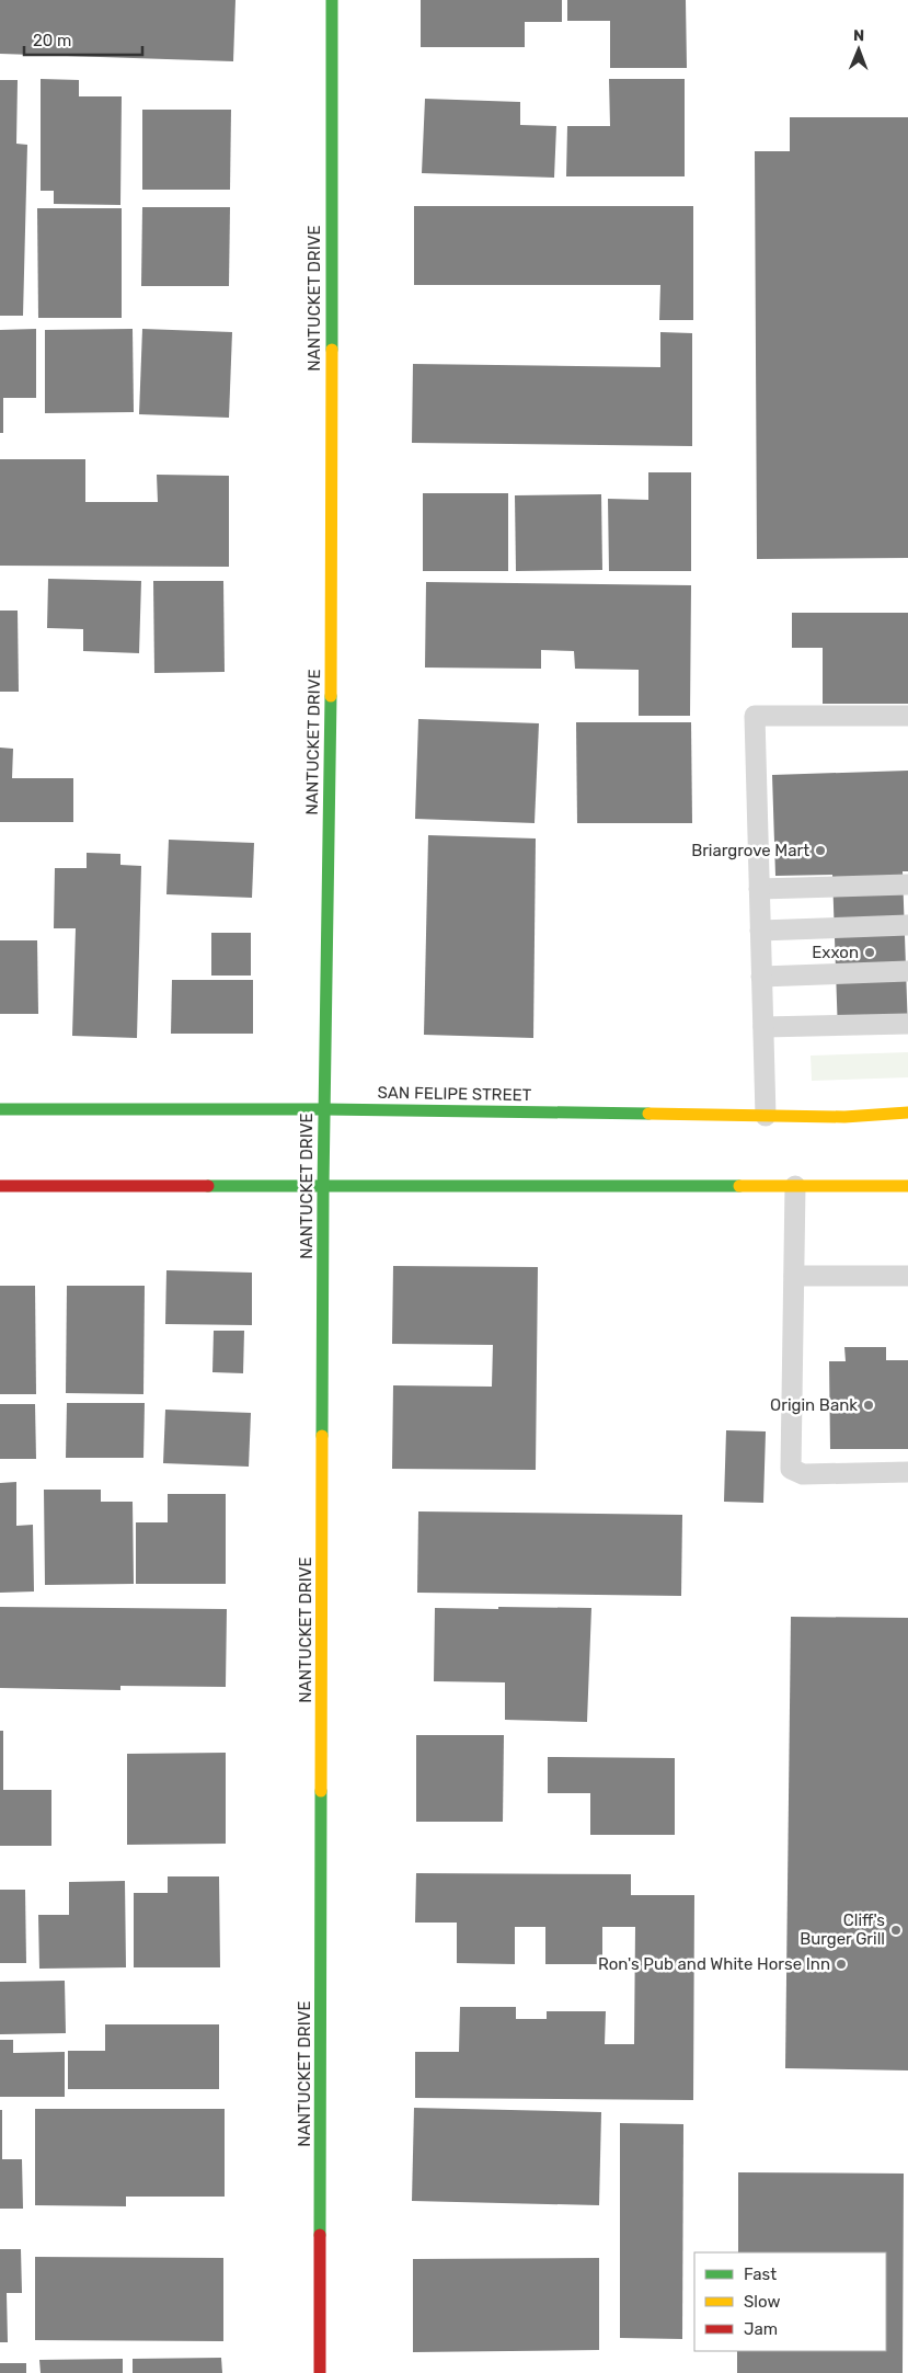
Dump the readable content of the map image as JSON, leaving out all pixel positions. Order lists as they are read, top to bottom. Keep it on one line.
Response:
{"streets":{"street":["NANTUCKET DRIVE","SAN FELIPE STREET"]},"crossings":[["NANTUCKET DRIVE","SAN FELIPE STREET"]],"places":["Briargrove Mart","Exxon","Origin Bank","Cliff's Burger Grill","Ron's Pub and White Horse Inn"],"legend":["Fast","Slow","Jam"],"scale_bar":"20 m","north":"top"}
